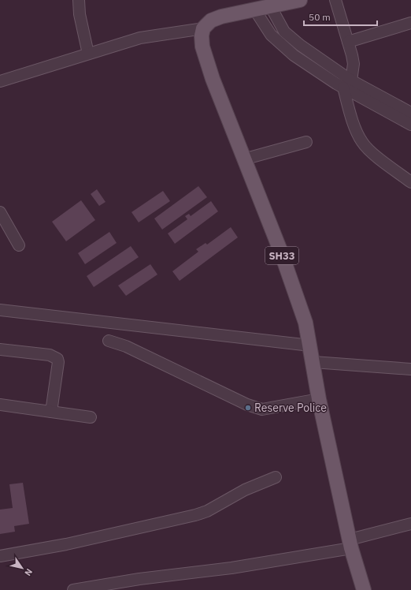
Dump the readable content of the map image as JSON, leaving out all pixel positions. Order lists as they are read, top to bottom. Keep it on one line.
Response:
{"streets":{"main road":["SH33"]},"places":["Reserve Police"],"scale_bar":"50 m","north":"bottom right"}
